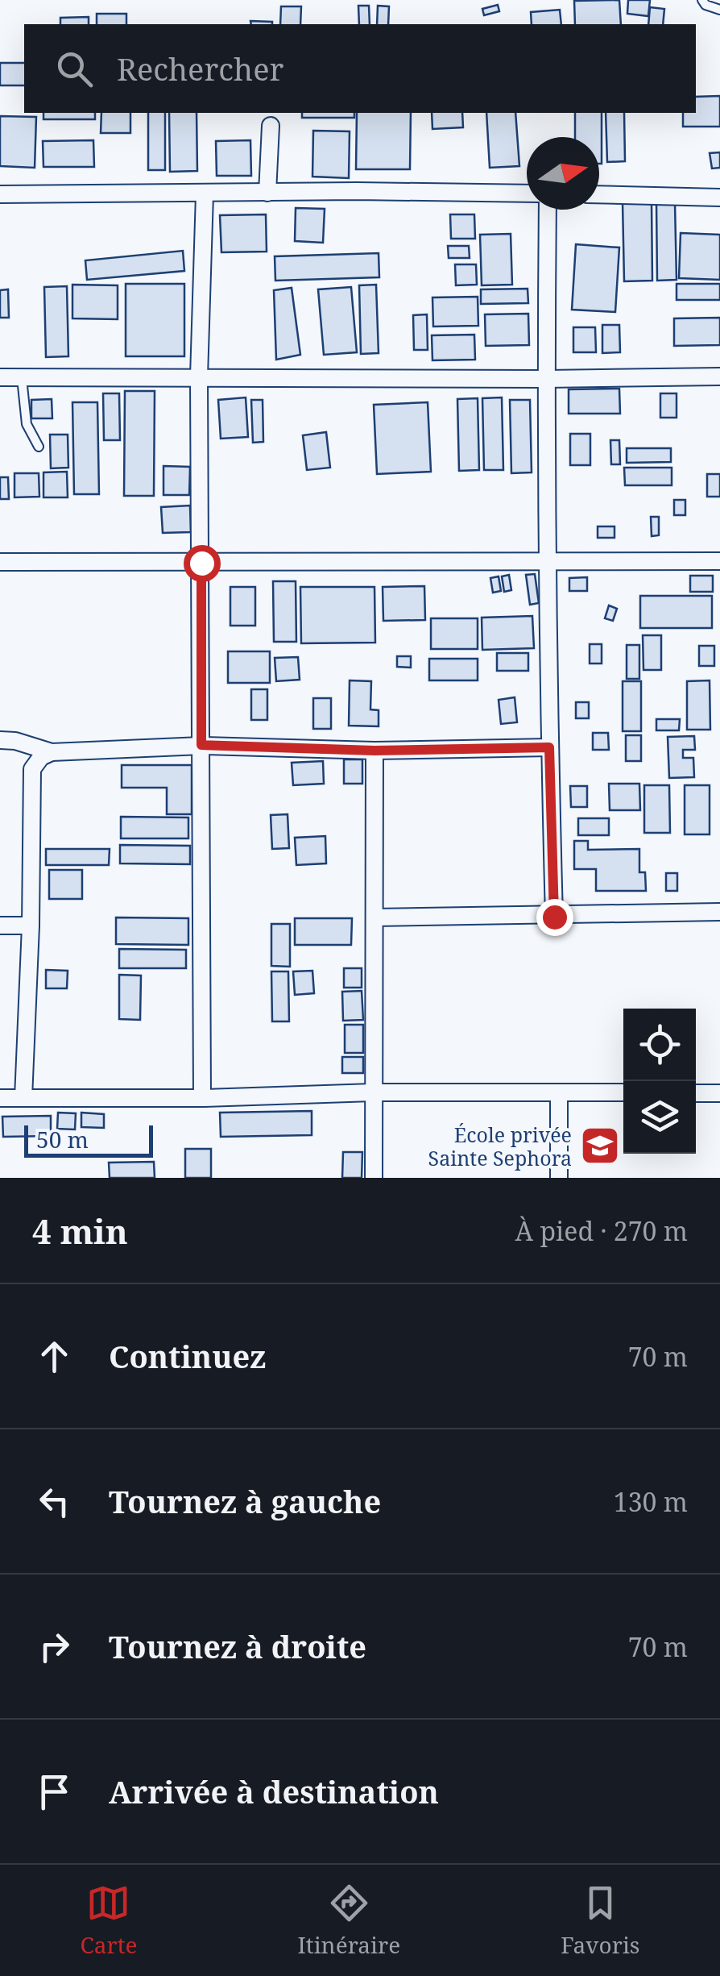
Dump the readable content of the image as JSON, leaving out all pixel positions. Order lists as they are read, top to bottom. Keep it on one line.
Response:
{"places":{"school or university":["École privée Sainte Sephora"]},"scale_bar":"50 m","north":"right","page":{"search":"Rechercher","scale":"50 m","heading":["4 min","À pied · 270 m"],"list":[["Continuez","70 m"],["Tournez à gauche","130 m"],["Tournez à droite","70 m"],"Arrivée à destination"],"nav":["Carte","Itinéraire","Favoris"]}}
